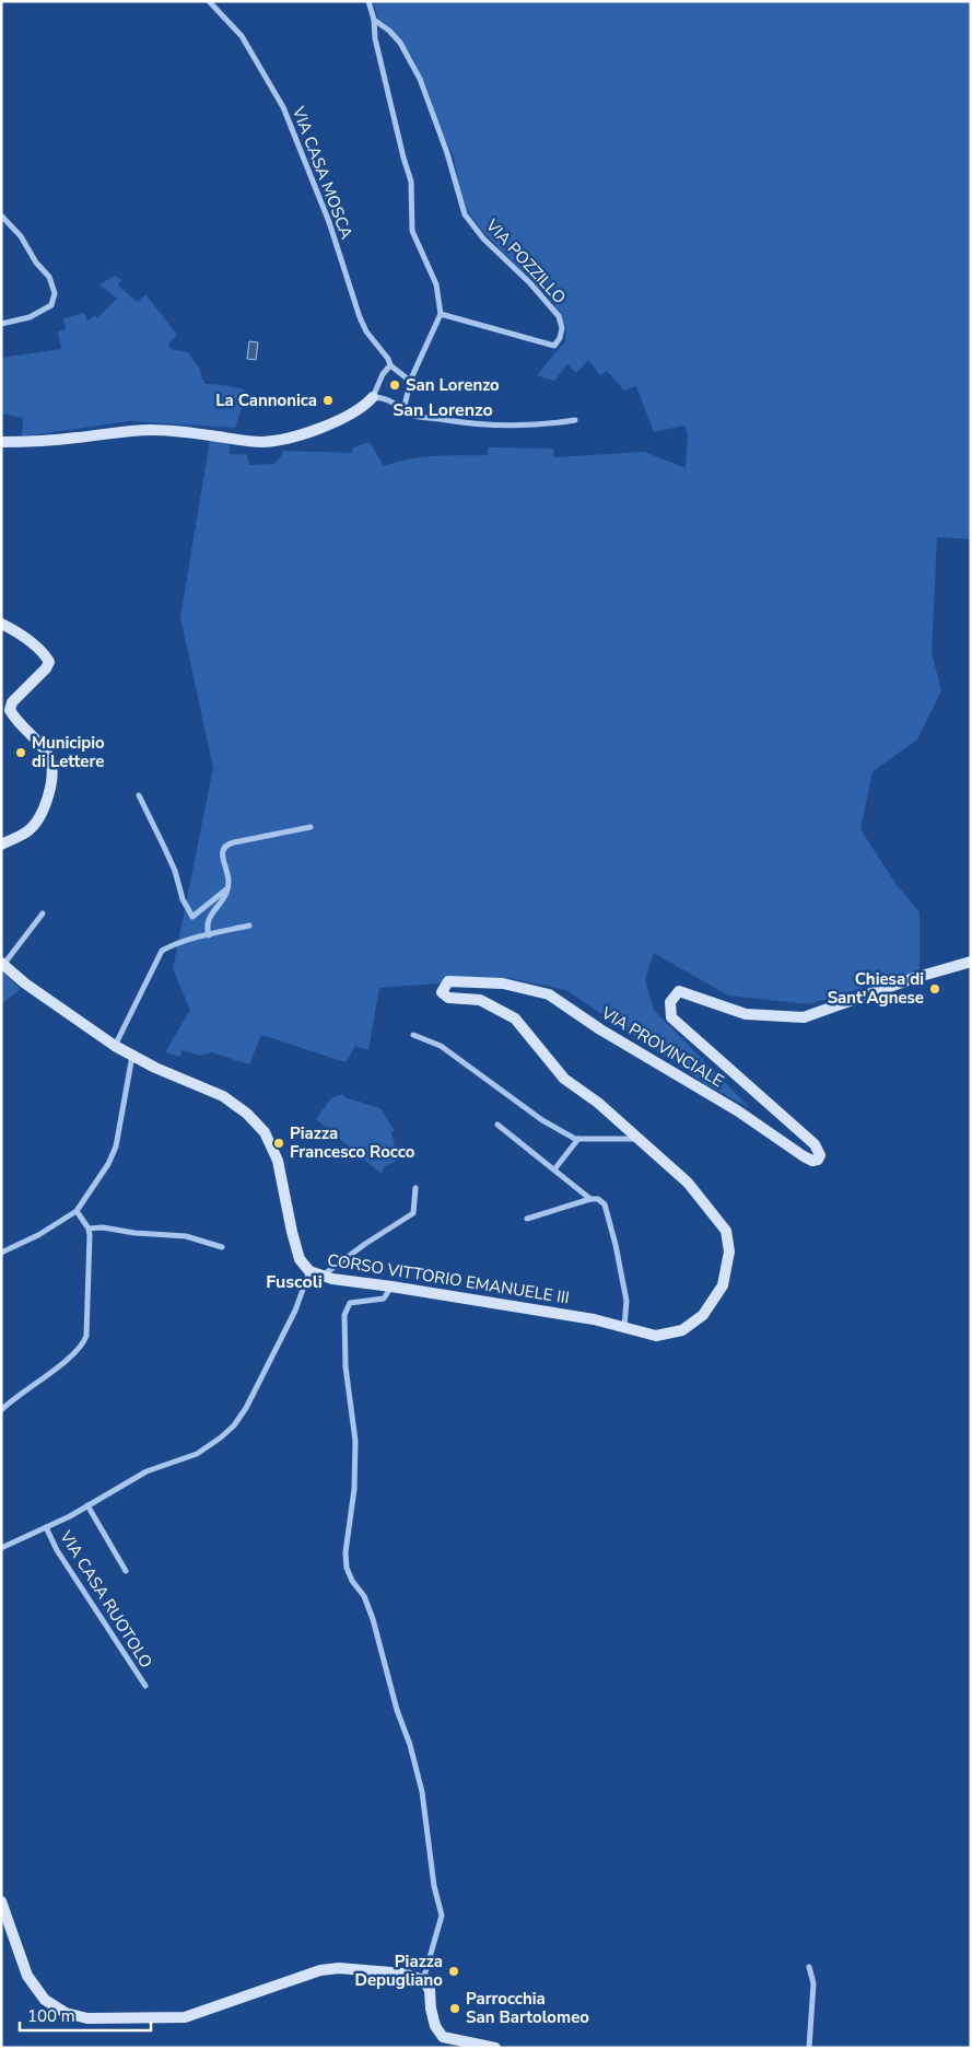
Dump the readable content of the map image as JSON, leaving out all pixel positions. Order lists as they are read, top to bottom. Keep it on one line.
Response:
{"streets":{"street":["VIA CASA MOSCA","VIA POZZILLO","VIA PROVINCIALE","CORSO VITTORIO EMANUELE III","VIA CASA RUOTOLO"]},"crossings":[["VIA PROVINCIALE","CORSO VITTORIO EMANUELE III"],["CORSO VITTORIO EMANUELE III","VIA CASA RUOTOLO"]],"districts":["San Lorenzo","Fuscoli"],"places":["San Lorenzo","La Cannonica","Municipio di Lettere","Chiesa di Sant'Agnese","Piazza Francesco Rocco","Piazza Depugliano","Parrocchia San Bartolomeo"],"scale_bar":"100 m"}
